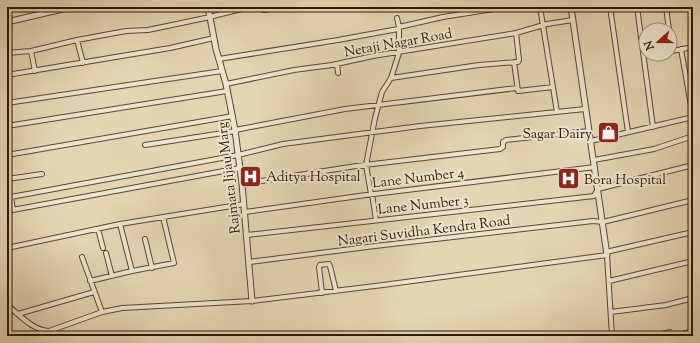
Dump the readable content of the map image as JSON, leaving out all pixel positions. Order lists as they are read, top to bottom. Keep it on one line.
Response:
{"streets":{"street":["Netaji Nagar Road","Lane Number 4","Rajmata Jijau Marg","Lane Number 3","Nagari Suvidha Kendra Road"]},"crossings":[["Netaji Nagar Road","Rajmata Jijau Marg"],["Lane Number 4","Rajmata Jijau Marg"],["Rajmata Jijau Marg","Lane Number 3"],["Rajmata Jijau Marg","Nagari Suvidha Kendra Road"]],"places":{"shop":["Sagar Dairy"],"hospital":["Aditya Hospital","Bora Hospital"]},"north":"left"}
